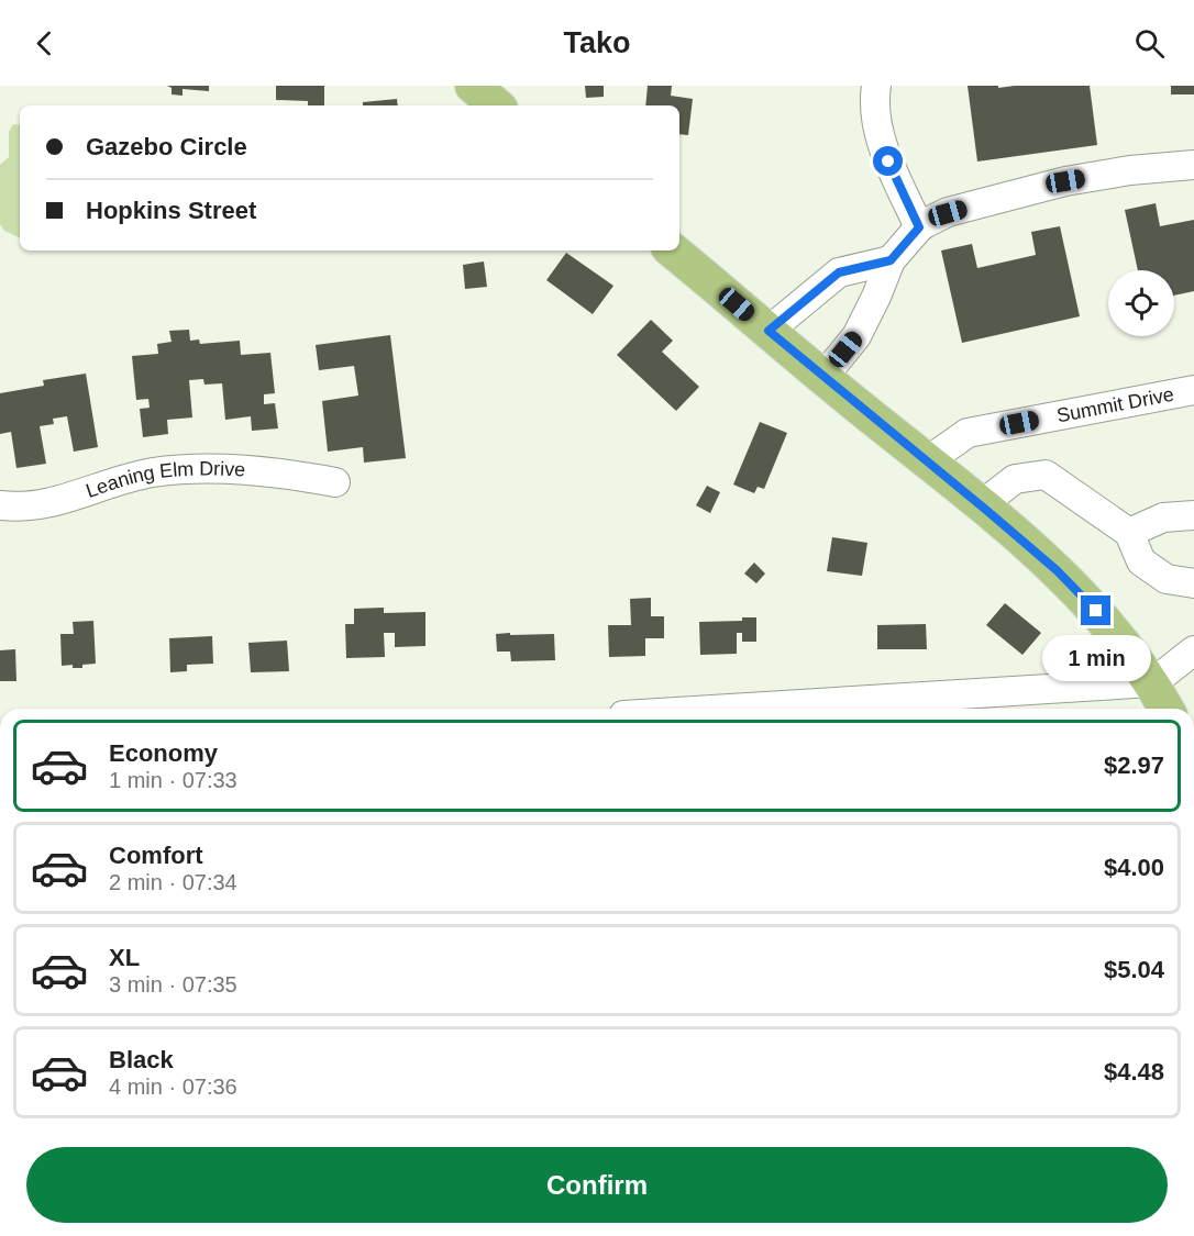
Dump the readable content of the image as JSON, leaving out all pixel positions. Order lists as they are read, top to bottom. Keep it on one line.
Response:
{"streets":{"street":["Summit Drive","Leaning Elm Drive"]},"page":{"header":"Tako","banner":["Gazebo Circle","Hopkins Street"],"bubble":"1 min","list":[{"name":"Economy","note":"1 min · 07:33","value":"$2.97"},{"name":"Comfort","note":"2 min · 07:34","value":"$4.00"},{"name":"XL","note":"3 min · 07:35","value":"$5.04"},{"name":"Black","note":"4 min · 07:36","value":"$4.48"}],"buttons":"Confirm"}}
